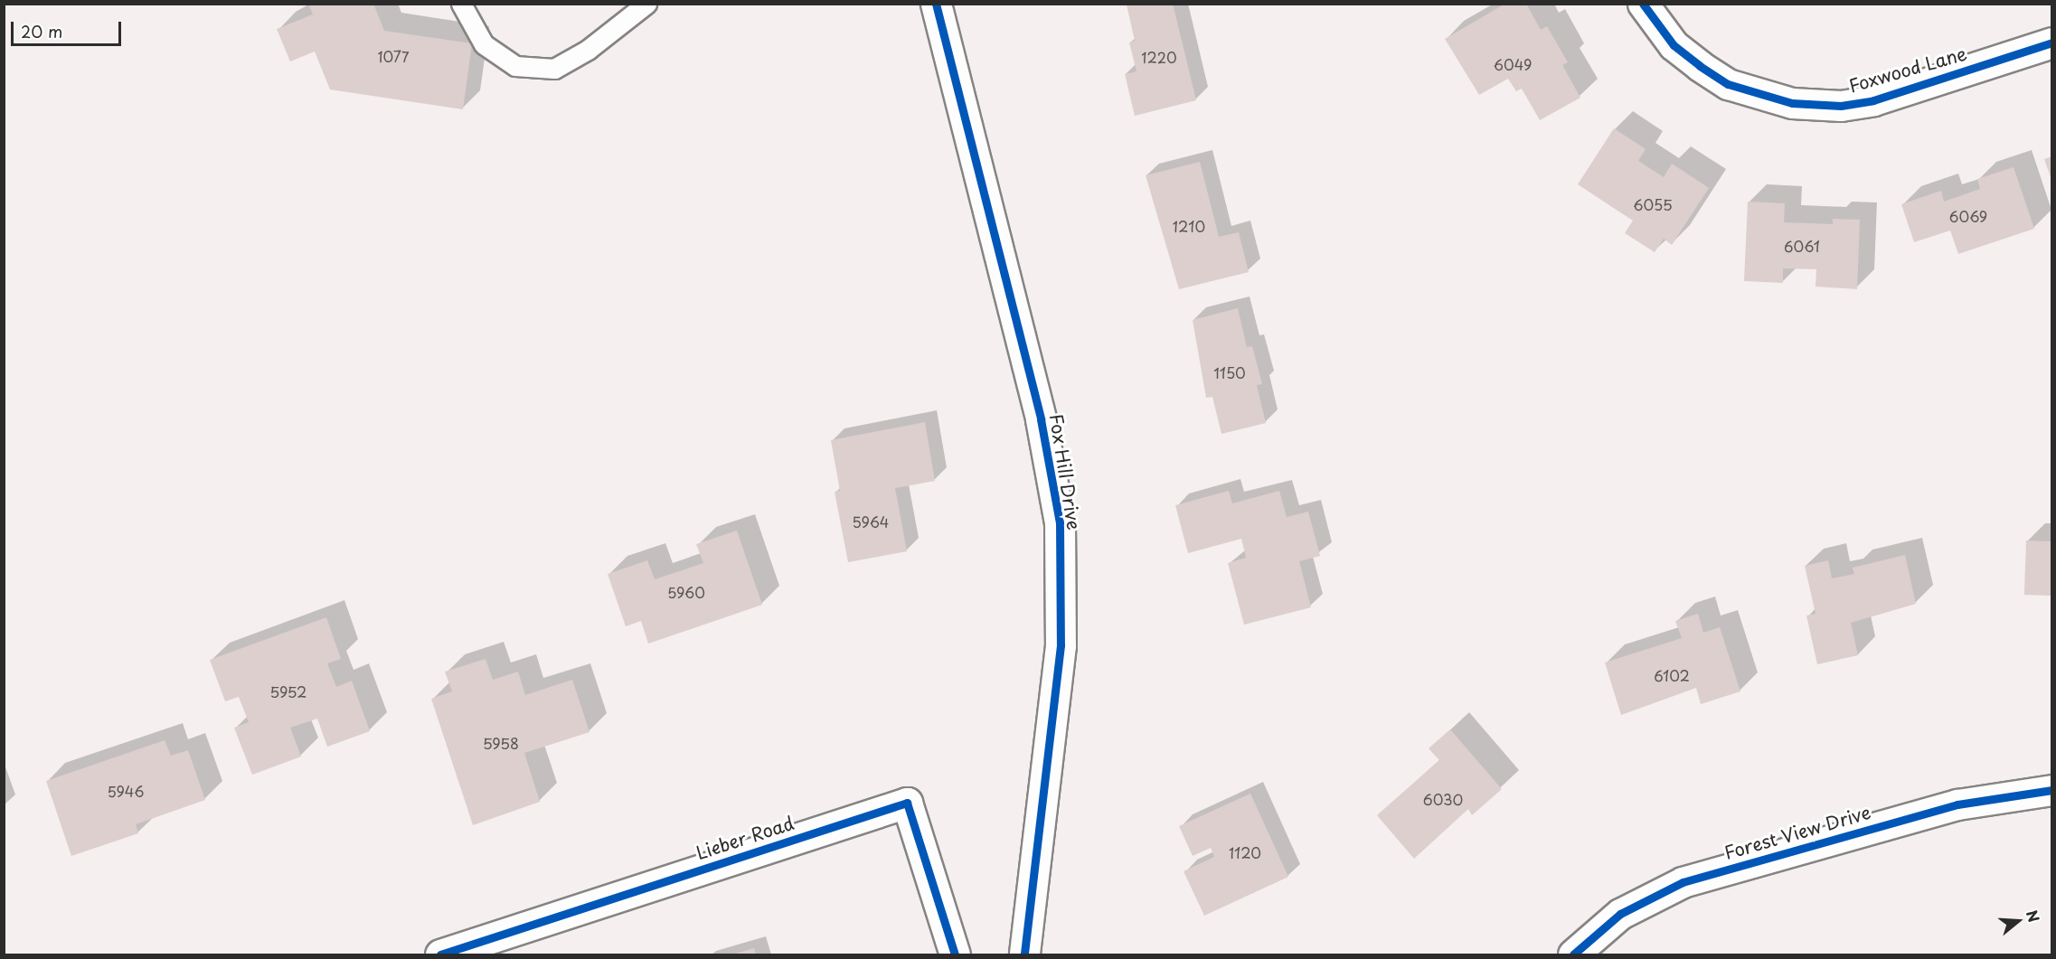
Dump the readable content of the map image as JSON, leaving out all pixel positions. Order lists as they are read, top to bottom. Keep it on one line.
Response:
{"streets":{"street":["Foxwood Lane","Fox Hill Drive","Forest View Drive","Lieber Road"]},"house_numbers":["1077","1220","6049","6055","6069","1210","6061","1150","5964","5960","6102","5952","5958","5946","6030","1120"],"scale_bar":"20 m","north":"right"}
